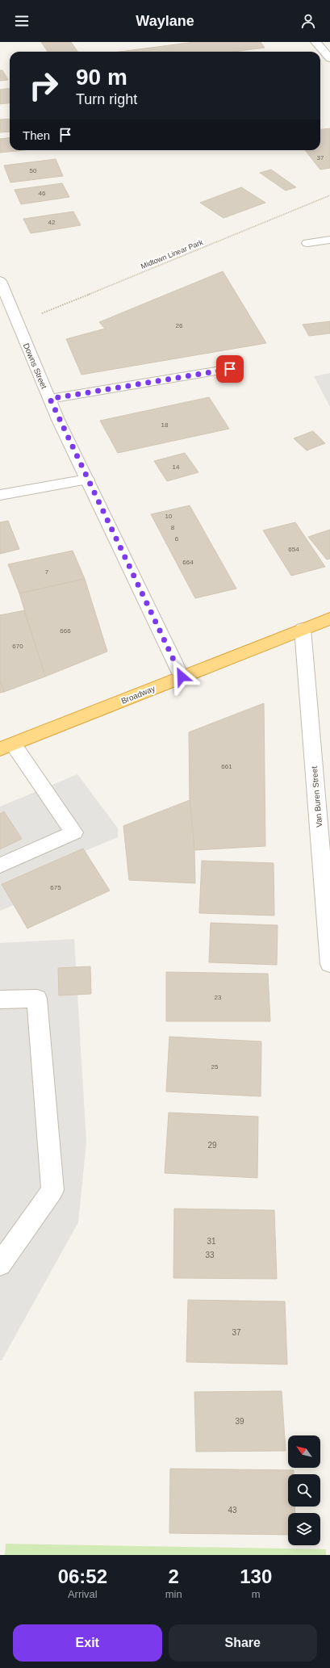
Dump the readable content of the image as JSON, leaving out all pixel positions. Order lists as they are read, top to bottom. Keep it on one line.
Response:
{"streets":{"highway":["Broadway"],"street":["Downs Street","Van Buren Street"],"path":["Midtown Linear Park"]},"crossings":[["Midtown Linear Park","Downs Street"],["Downs Street","Broadway"],["Broadway","Van Buren Street"]],"house_numbers":["37","50","46","42","26","18","14","10","8","6","654","664","7","666","670","661","675","23","25","29","31","33","37","39","43"],"north":"top left","page":{"header":"Waylane","turn":["90 m","Turn right"],"then":"Then","eta":["06:52","Arrival","2","min","130","m"],"buttons":["Exit","Share"]}}
